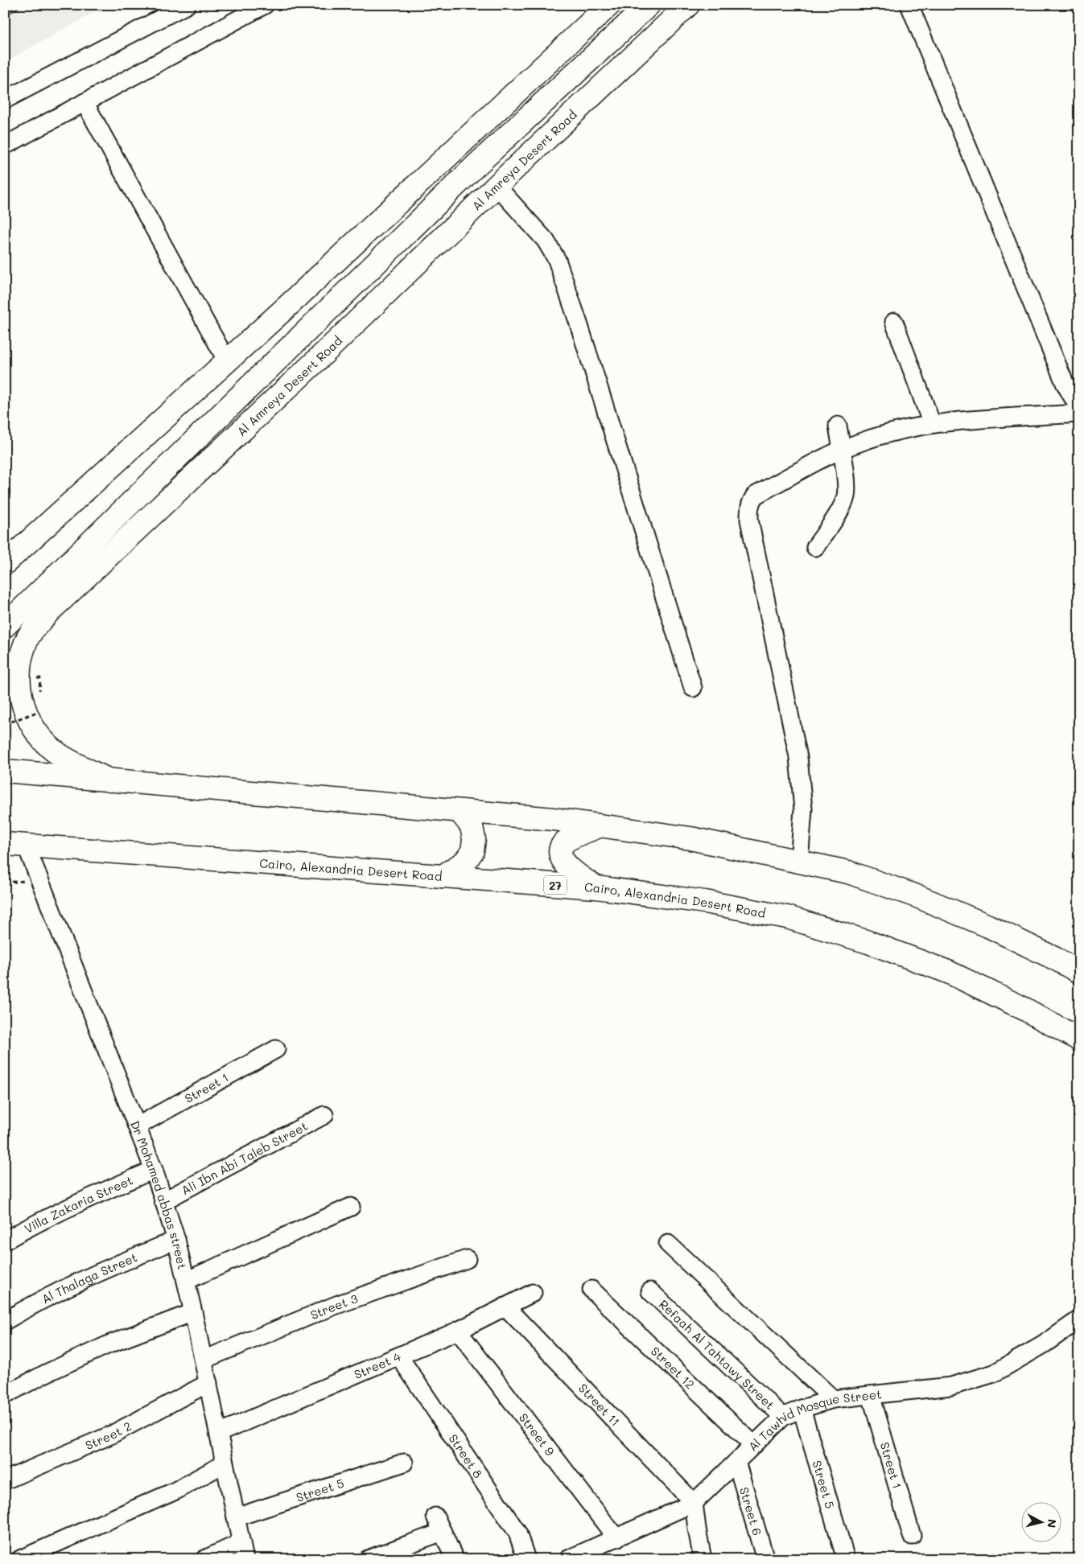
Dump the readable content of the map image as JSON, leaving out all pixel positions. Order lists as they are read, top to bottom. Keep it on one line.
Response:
{"streets":{"highway":["Al Amreya Desert Road","Cairo, Alexandria Desert Road","27"],"street":["Street 1","Ali Ibn Abi Taleb Street","Dr Mohamed abbas street","Villa Zakaria Street","Al Thalaga Street","Street 3","Refaah Al Tahtawy Street","Street 4","Street 12","Street 11","Al Tawhid Mosque Street","Street 2","Street 9","Street 8","Street 5","Street 6"]},"crossings":[["Cairo, Alexandria Desert Road","27"],["Cairo, Alexandria Desert Road","Dr Mohamed abbas street"],["Street 1","Dr Mohamed abbas street"],["Street 1","Al Tawhid Mosque Street"],["Ali Ibn Abi Taleb Street","Dr Mohamed abbas street"],["Dr Mohamed abbas street","Villa Zakaria Street"],["Dr Mohamed abbas street","Al Thalaga Street"],["Dr Mohamed abbas street","Street 3"],["Dr Mohamed abbas street","Street 4"],["Dr Mohamed abbas street","Street 2"],["Dr Mohamed abbas street","Street 5"],["Refaah Al Tahtawy Street","Al Tawhid Mosque Street"],["Street 4","Street 11"],["Street 4","Street 9"],["Street 4","Street 8"],["Street 12","Al Tawhid Mosque Street"],["Street 11","Al Tawhid Mosque Street"],["Al Tawhid Mosque Street","Street 9"],["Al Tawhid Mosque Street","Street 5"],["Al Tawhid Mosque Street","Street 6"]],"north":"right"}
